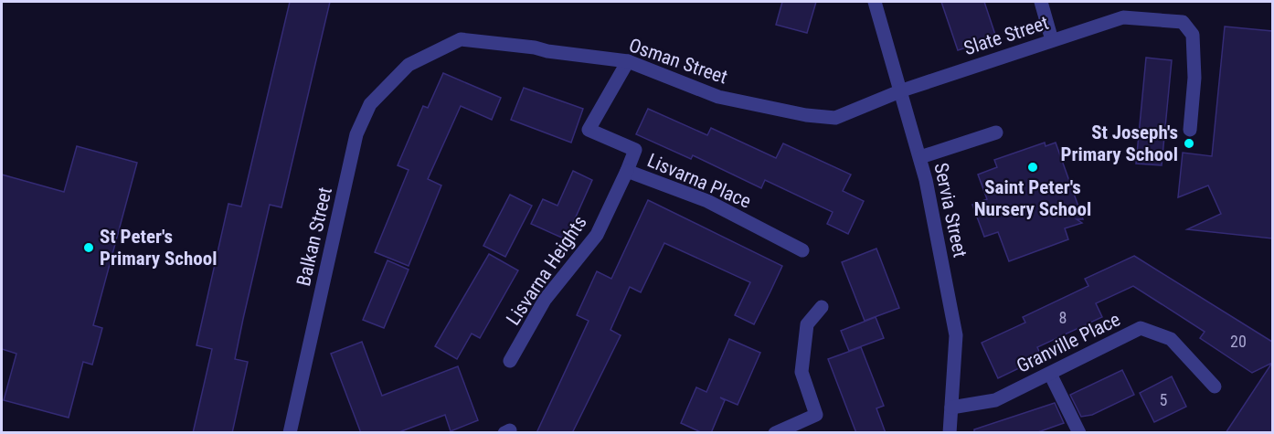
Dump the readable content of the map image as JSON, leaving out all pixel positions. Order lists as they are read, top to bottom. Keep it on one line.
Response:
{"streets":{"street":["Slate Street","Osman Street","Lisvarna Place","Servia Street","Balkan Street","Lisvarna Heights","Granville Place"]},"crossings":[["Slate Street","Osman Street"],["Slate Street","Servia Street"],["Osman Street","Lisvarna Place"],["Osman Street","Servia Street"],["Osman Street","Balkan Street"],["Lisvarna Place","Lisvarna Heights"],["Servia Street","Granville Place"]],"places":["St Joseph's Primary School","Saint Peter's Nursery School","St Peter's Primary School"],"house_numbers":["8","20","5"]}
